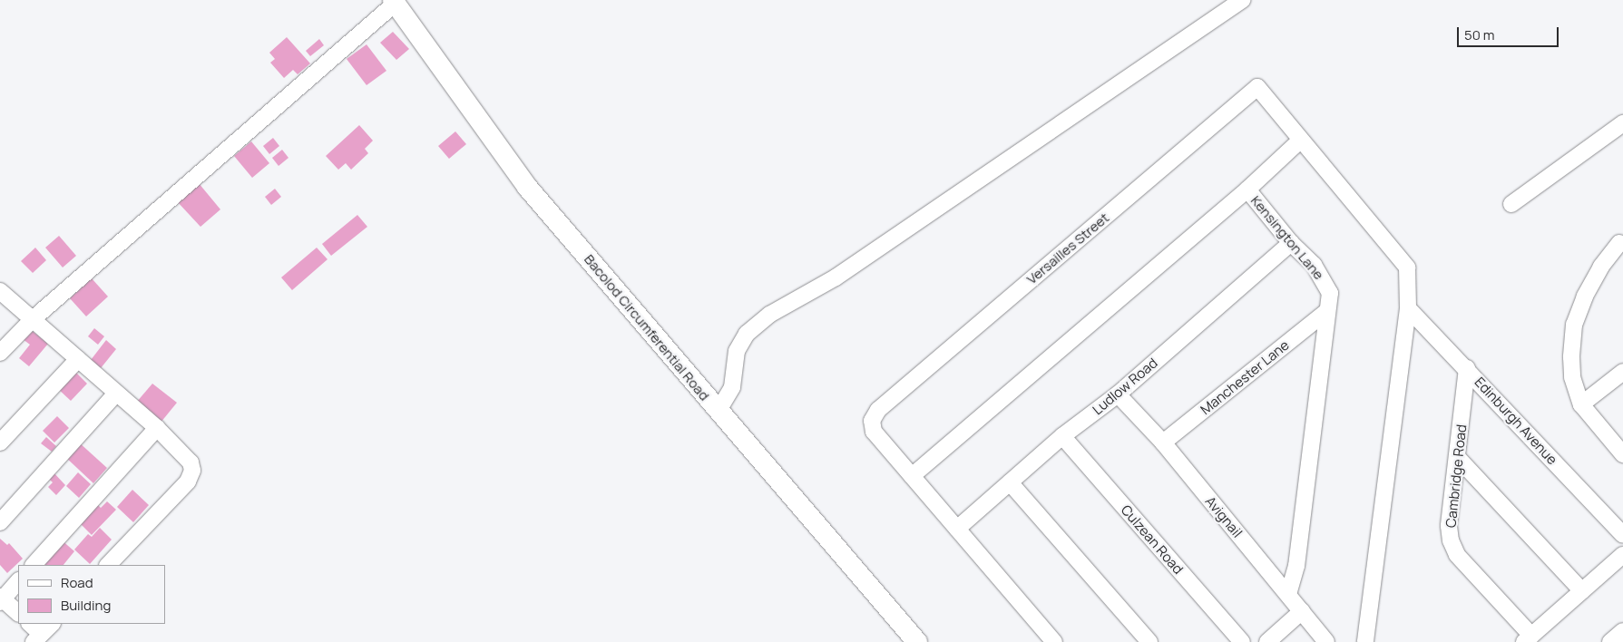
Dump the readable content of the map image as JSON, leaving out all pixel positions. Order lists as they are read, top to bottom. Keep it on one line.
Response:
{"streets":{"main road":["Bacolod Circumferential Road"],"street":["Kensington Lane","Versailles Street","Manchester Lane","Ludlow Road","Edinburgh Avenue","Cambridge Road","Avignail","Culzean Road"]},"crossings":[["Kensington Lane","Manchester Lane"],["Kensington Lane","Ludlow Road"],["Kensington Lane","Avignail"],["Manchester Lane","Avignail"],["Ludlow Road","Avignail"],["Ludlow Road","Culzean Road"],["Edinburgh Avenue","Cambridge Road"]],"legend":["Road","Building"],"scale_bar":"50 m"}
